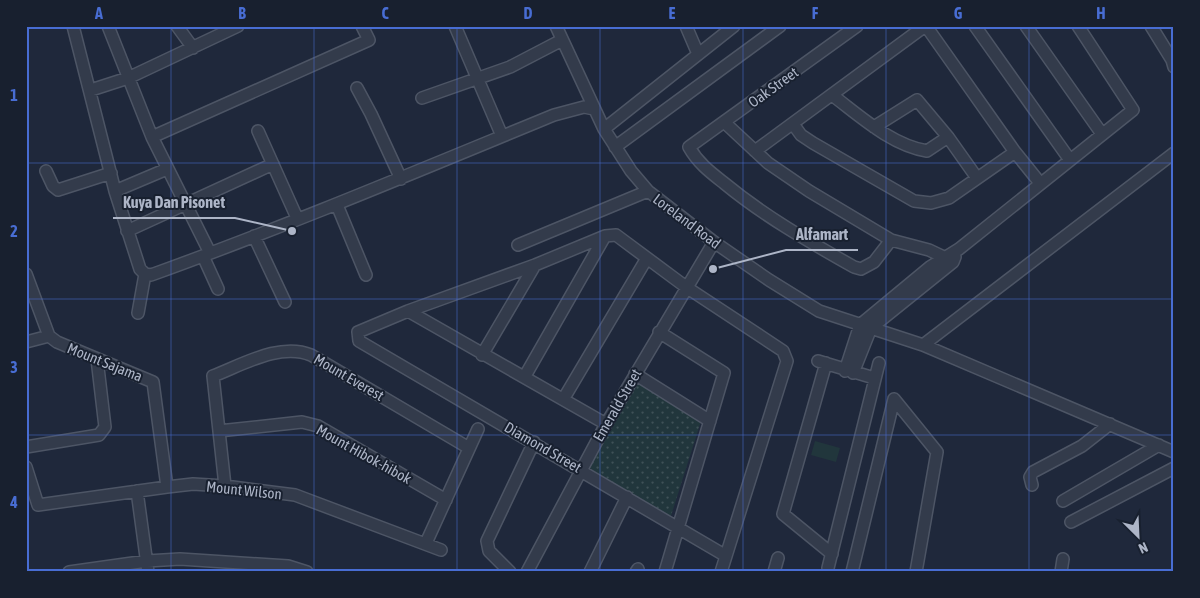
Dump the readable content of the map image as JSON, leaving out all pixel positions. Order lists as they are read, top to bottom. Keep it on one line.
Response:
{"streets":{"street":["Oak Street","Loreland Road","Mount Sajama","Mount Everest","Emerald Street","Diamond Street","Mount Hibok-hibok","Mount Wilson"]},"crossings":[["Loreland Road","Emerald Street"],["Mount Sajama","Mount Wilson"],["Mount Everest","Mount Hibok-hibok"],["Mount Everest","Mount Wilson"],["Emerald Street","Diamond Street"]],"places":["Kuya Dan Pisonet","Alfamart"],"north":"bottom right","grid":{"columns":["A","B","C","D","E","F","G","H"],"rows":["1","2","3","4"]}}
